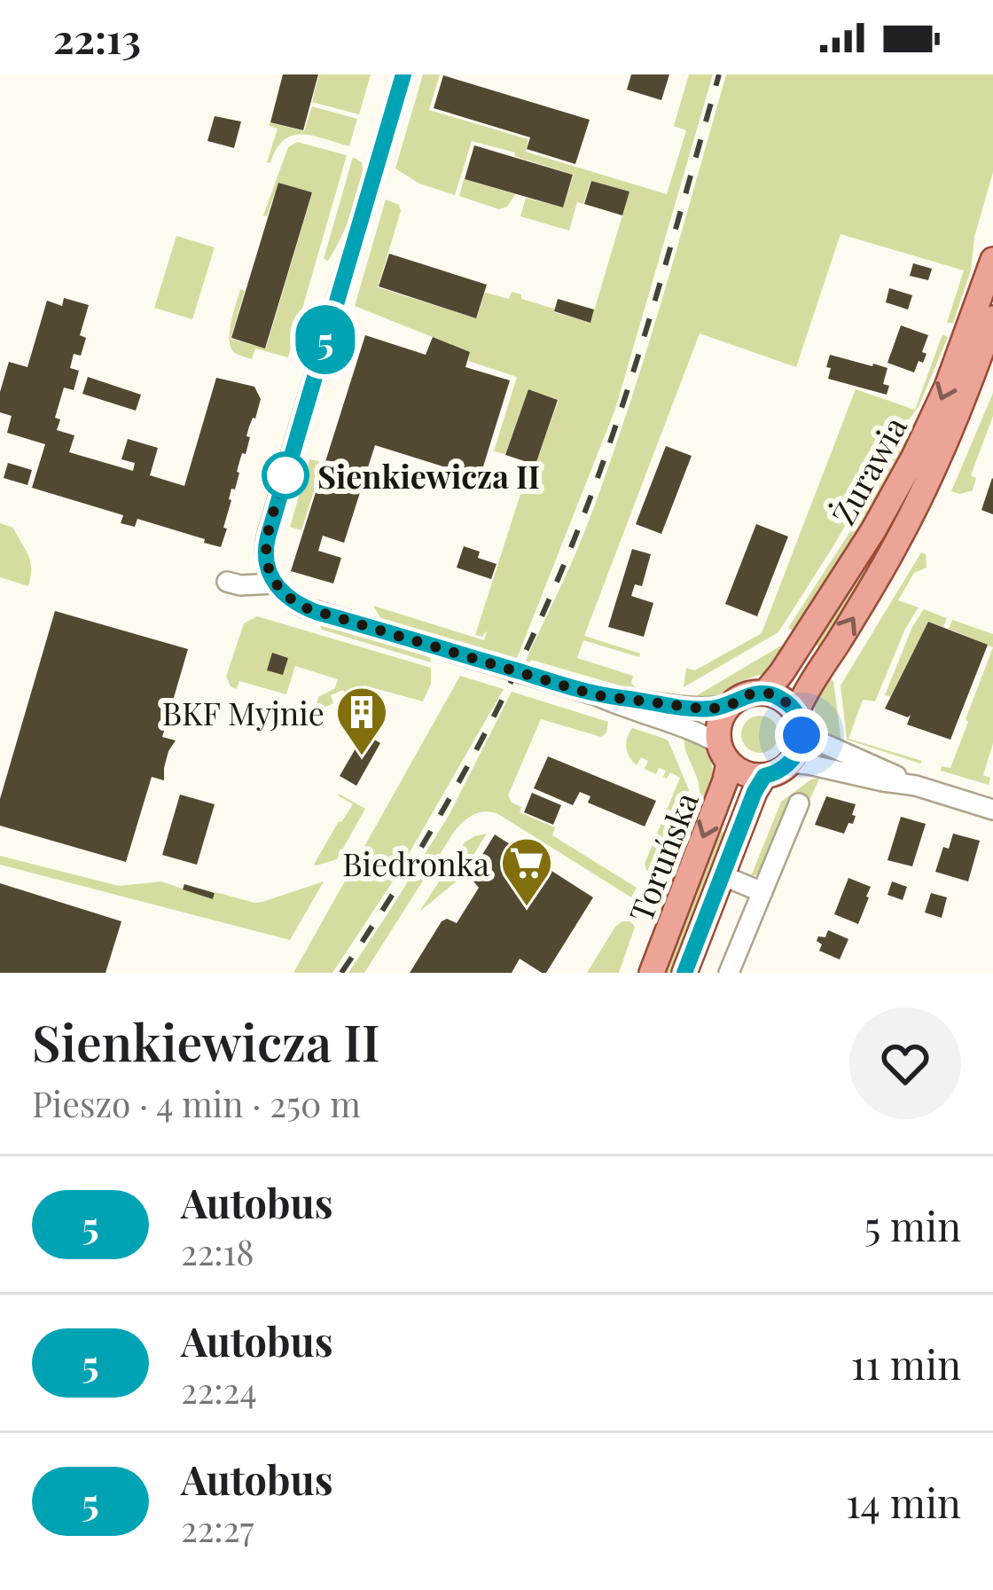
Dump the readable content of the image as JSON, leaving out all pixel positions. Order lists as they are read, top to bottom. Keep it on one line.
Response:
{"streets":{"main road":["Żurawia","Toruńska"]},"crossings":[["Żurawia","Toruńska"]],"places":{"other":["Sienkiewicza II"],"building":["BKF Myjnie"],"supermarket":["Biedronka"]},"lines":["bus line 5"],"page":{"status":"22:13","on_map":"5","heading":["Sienkiewicza II","Pieszo · 4 min · 250 m"],"list":[{"mark":"5","name":"Autobus","note":"22:18","value":"5 min"},{"mark":"5","name":"Autobus","note":"22:24","value":"11 min"},{"mark":"5","name":"Autobus","note":"22:27","value":"14 min"}]}}
